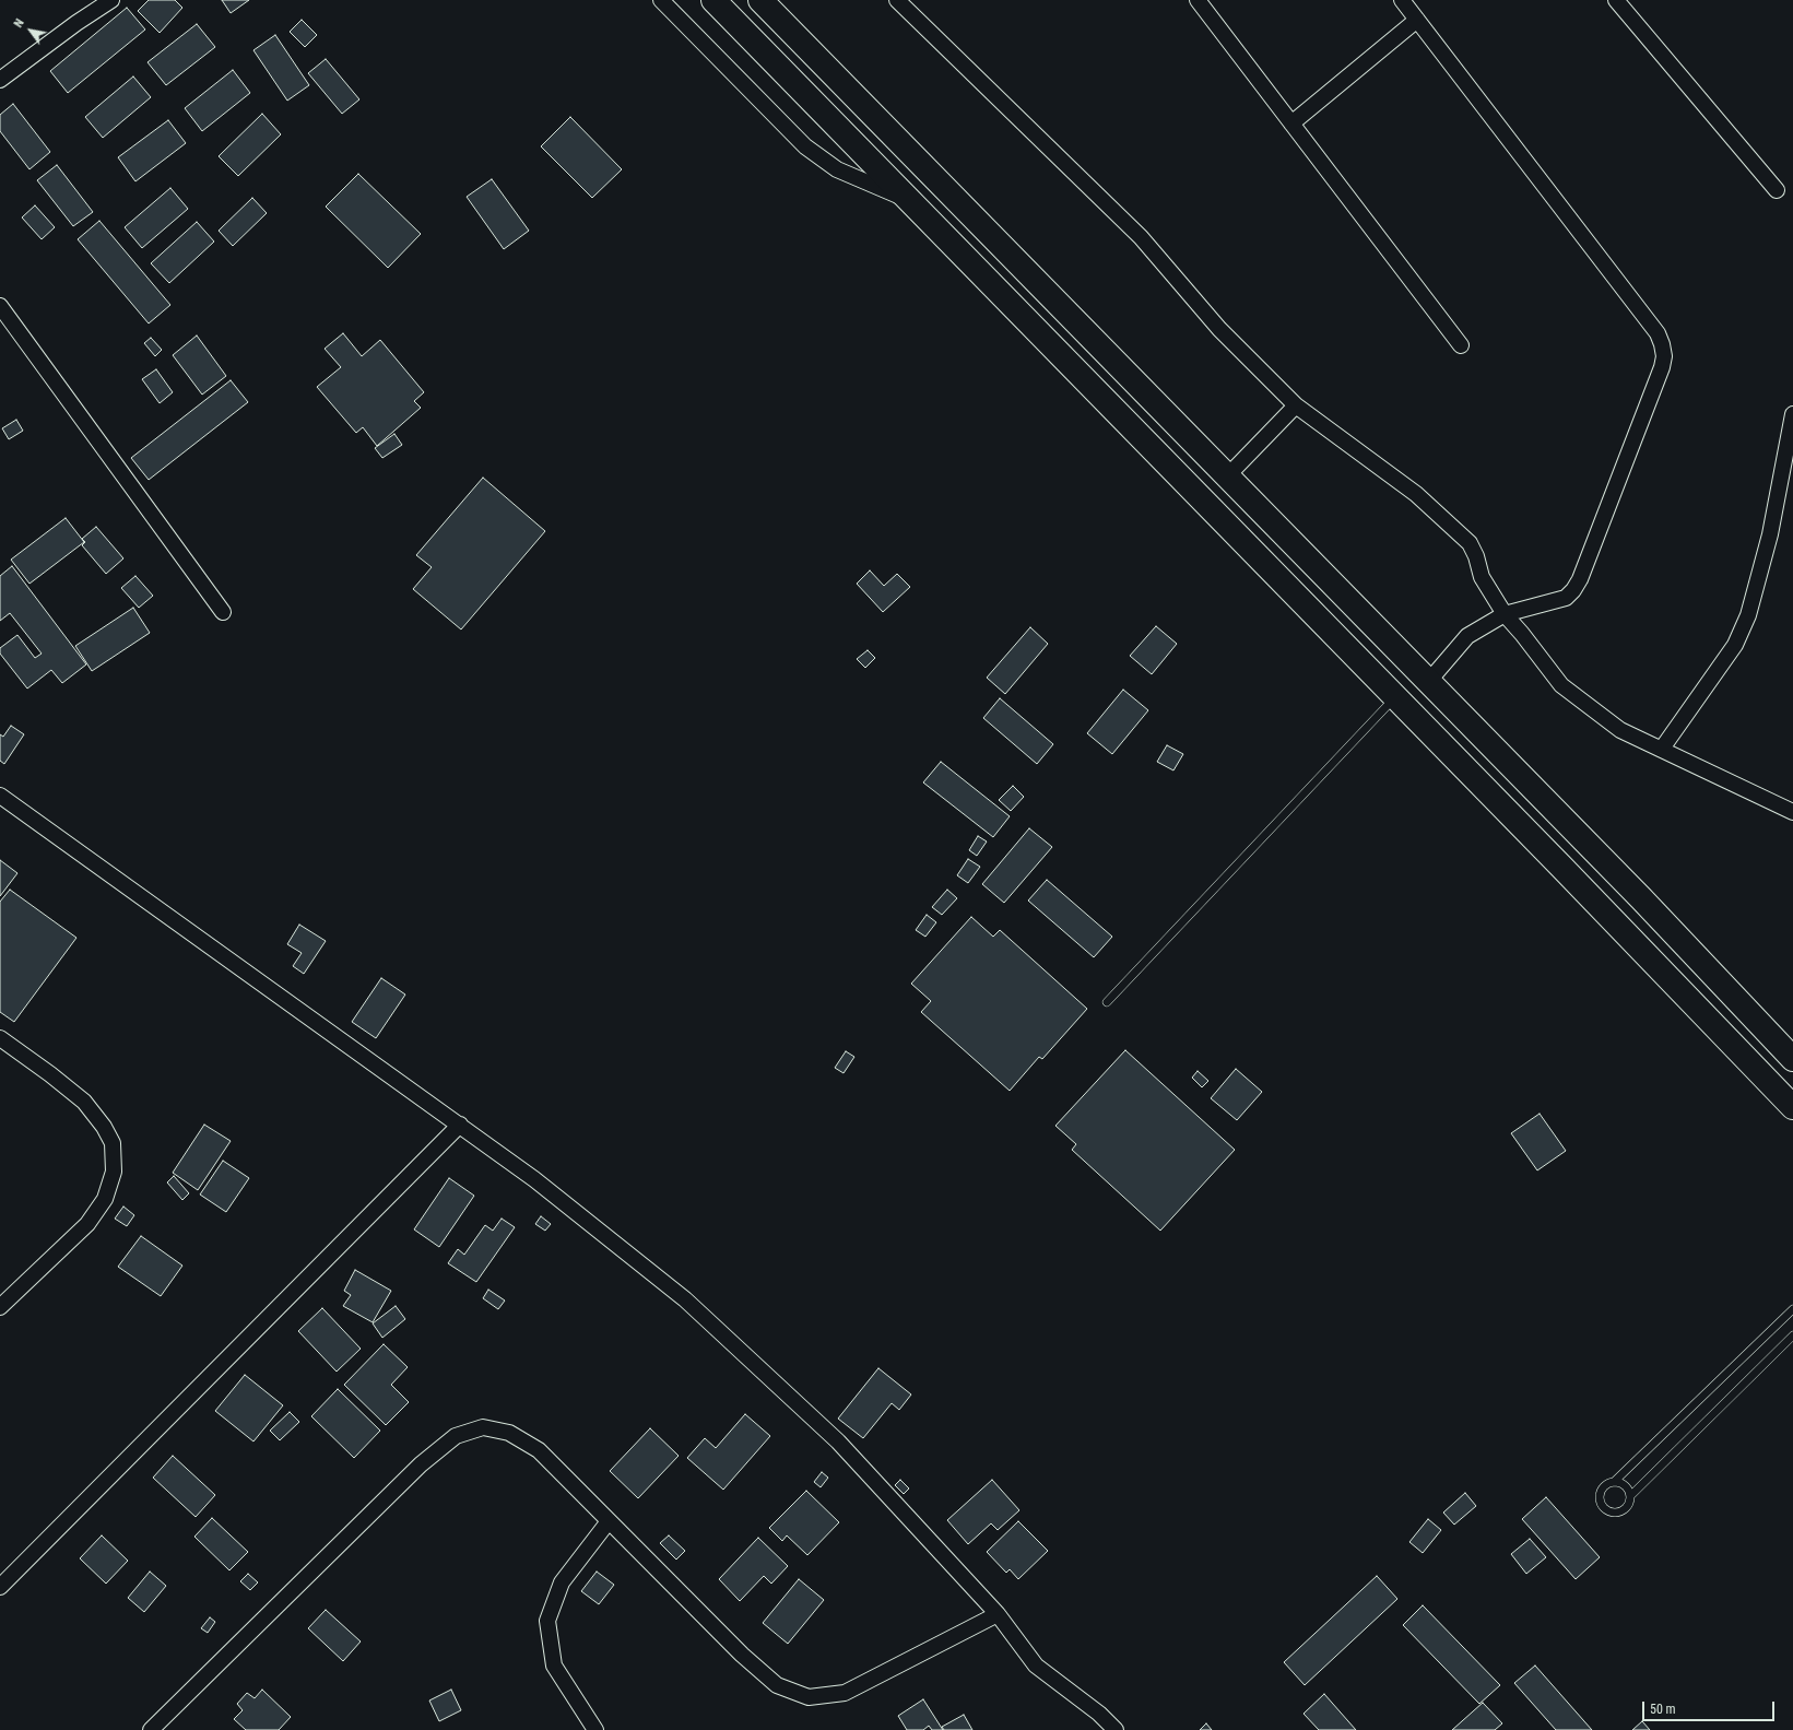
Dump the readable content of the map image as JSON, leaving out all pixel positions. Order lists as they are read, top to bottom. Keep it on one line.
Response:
{"scale_bar":"50 m","north":"top left"}
